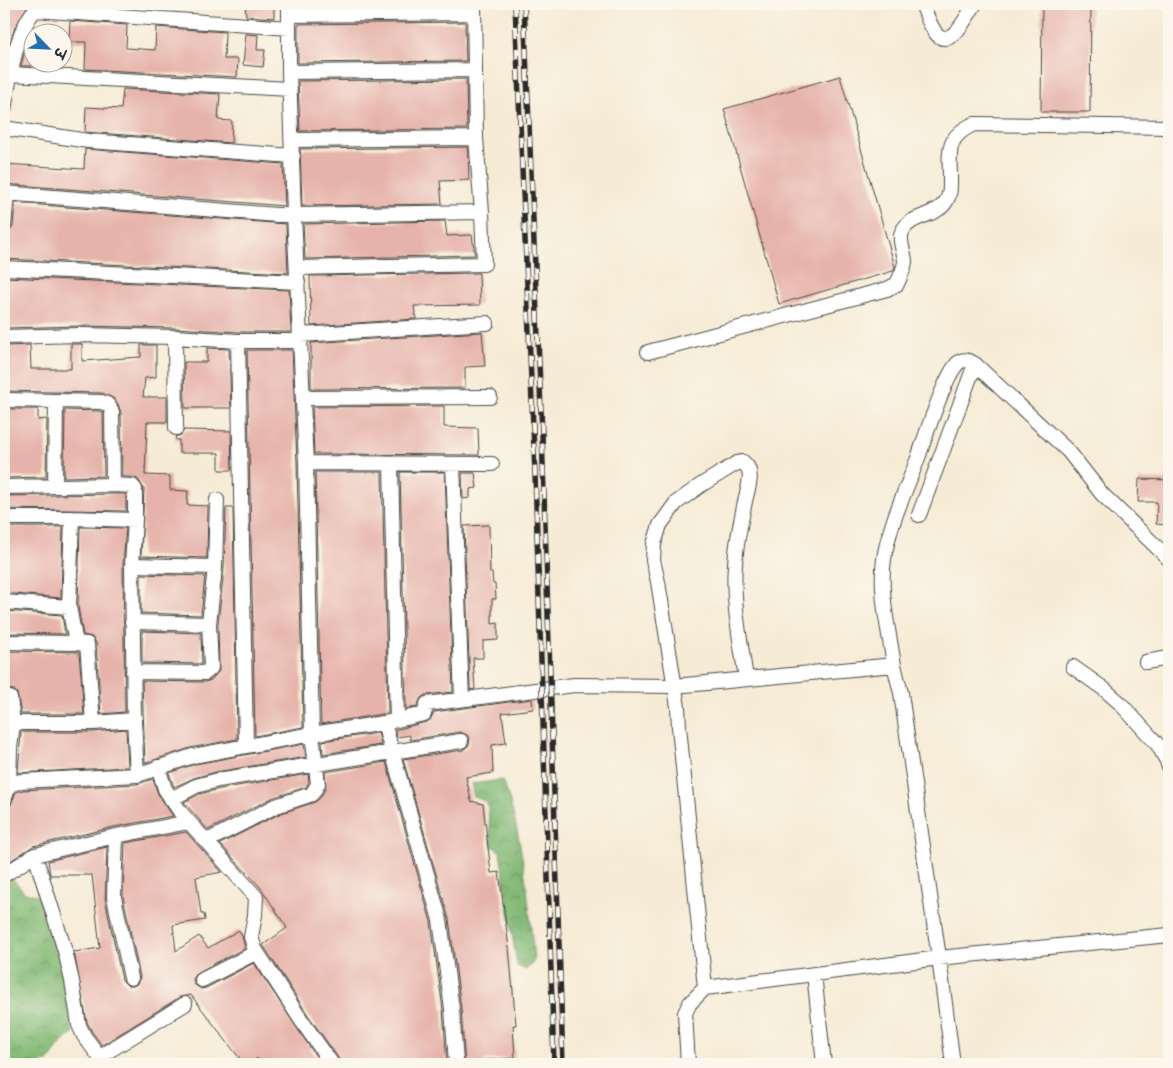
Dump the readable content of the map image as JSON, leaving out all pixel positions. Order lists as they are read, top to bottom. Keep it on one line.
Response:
{"north":"bottom right"}
